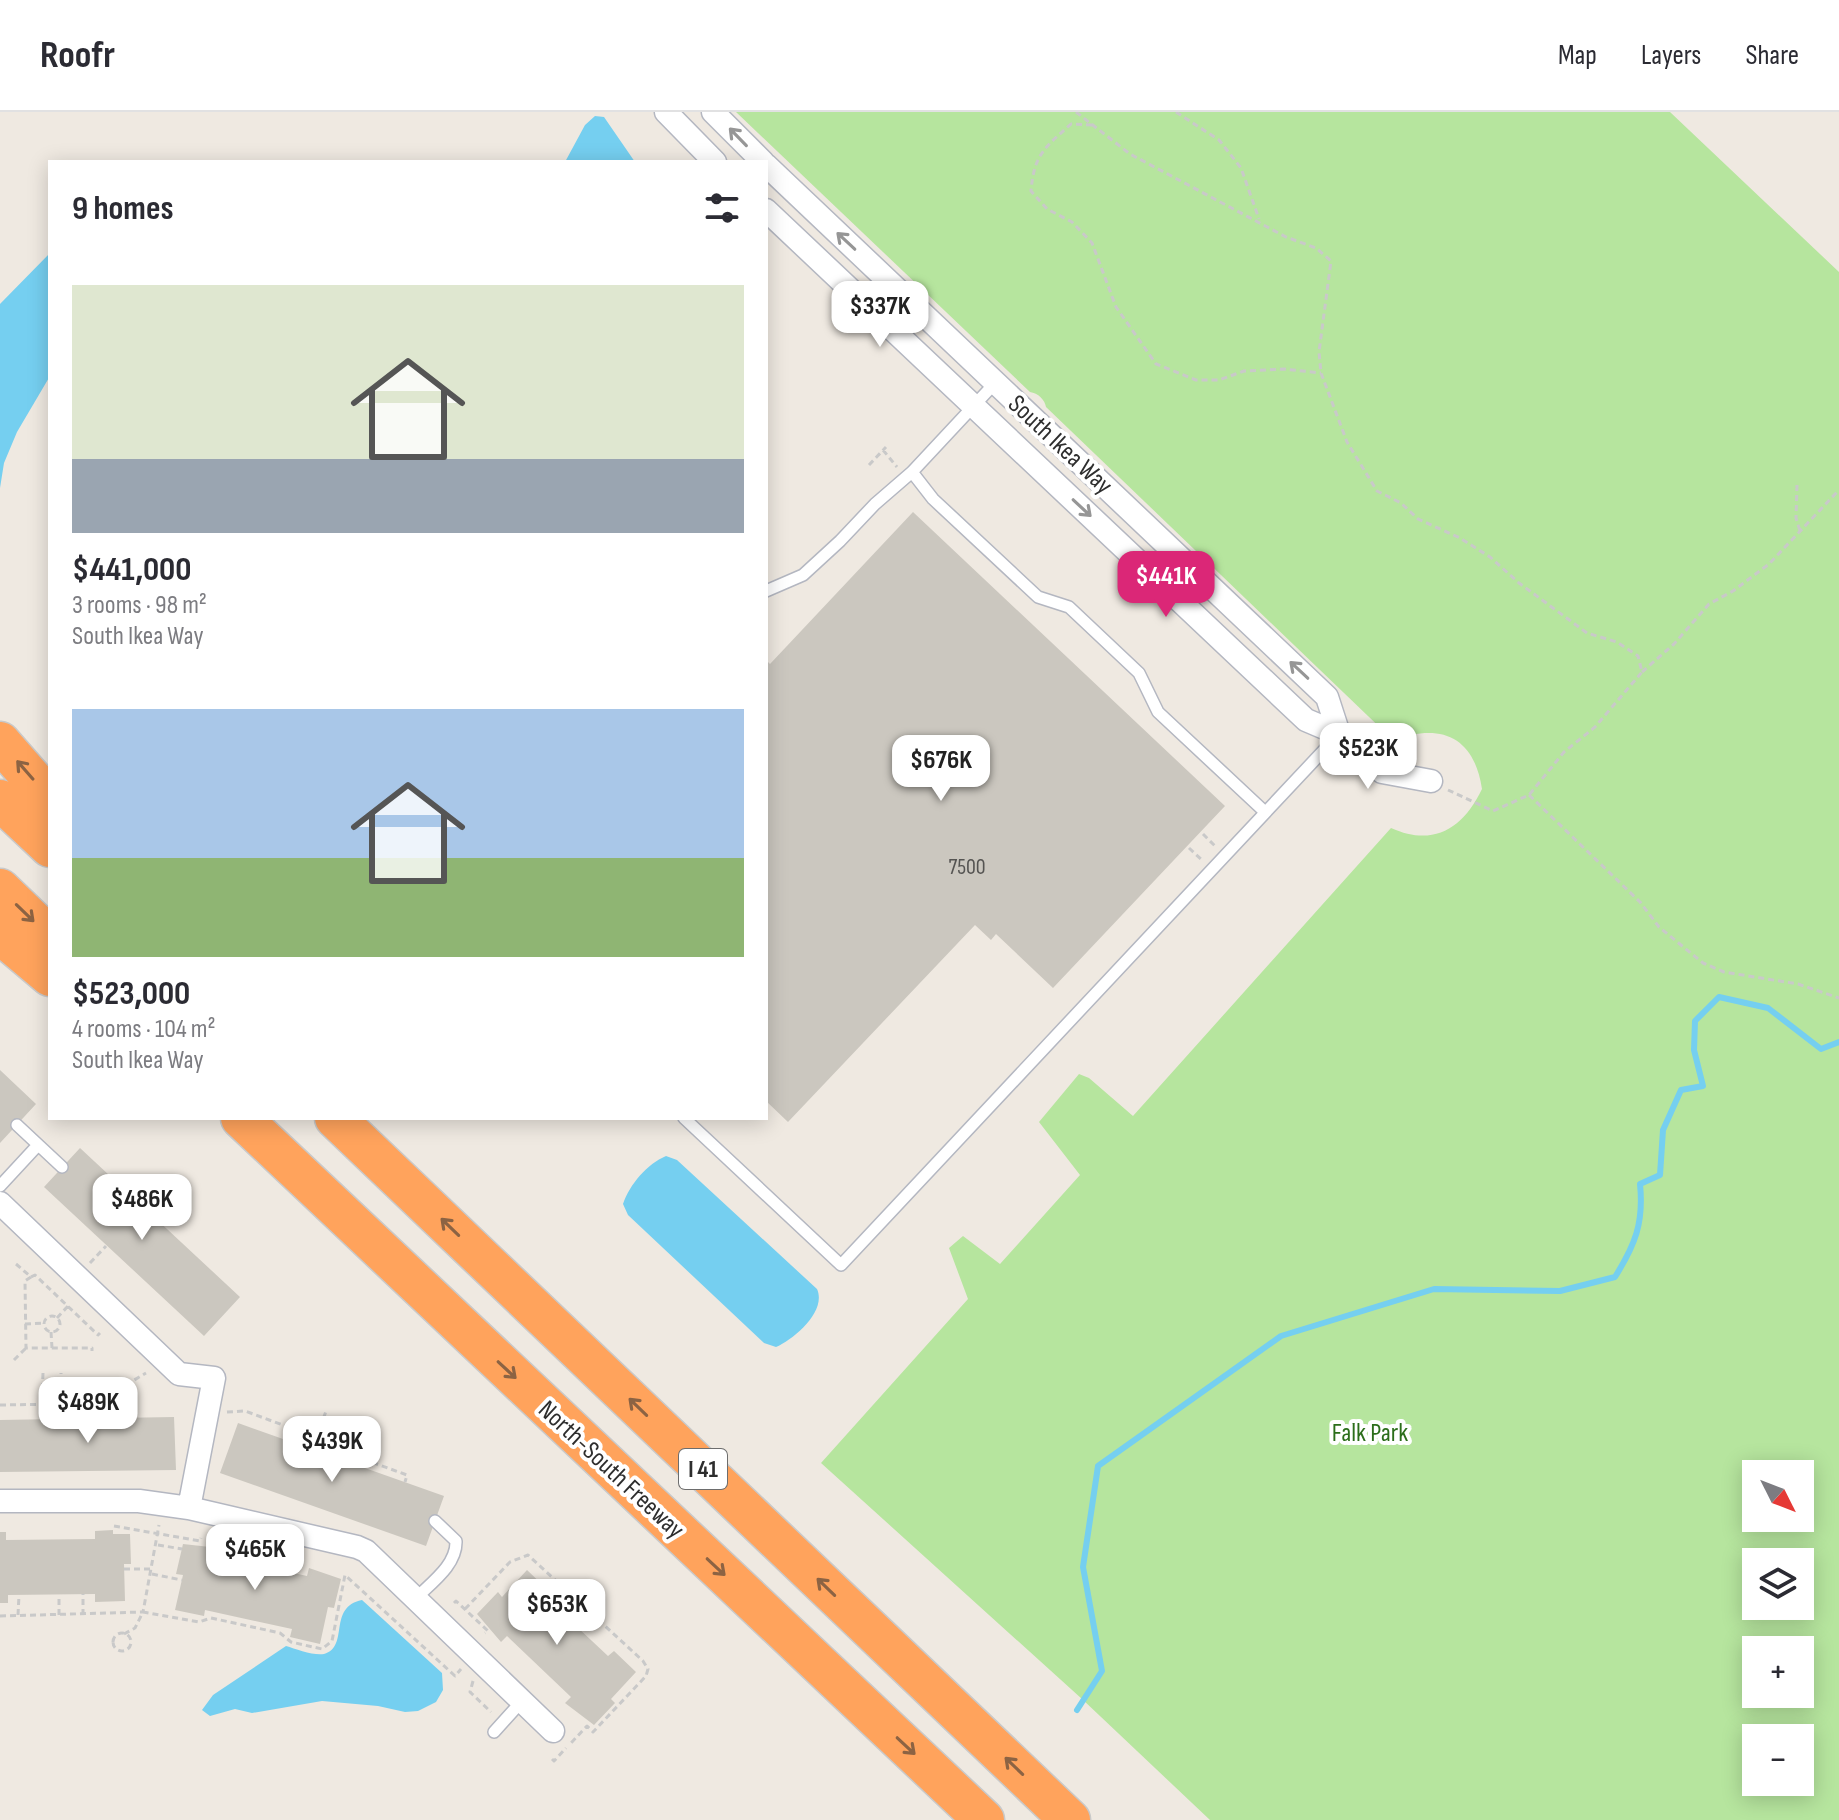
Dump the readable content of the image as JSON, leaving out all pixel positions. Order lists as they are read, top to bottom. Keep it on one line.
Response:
{"streets":{"highway":["North-South Freeway","I 41"],"street":["South Ikea Way"]},"parks":["Falk Park"],"house_numbers":["7500"],"north":"bottom right","page":{"header":"Roofr","nav":["Map","Layers","Share"],"heading":"9 homes","list":[{"name":"$441,000","note":"3 rooms · 98 m² · South Ikea Way"},{"name":"$523,000","note":"4 rooms · 104 m² · South Ikea Way"}],"price":["$337K","$441K","$523K","$676K","$486K","$489K","$439K","$465K","$653K"],"map_buttons":["+","−"]}}
